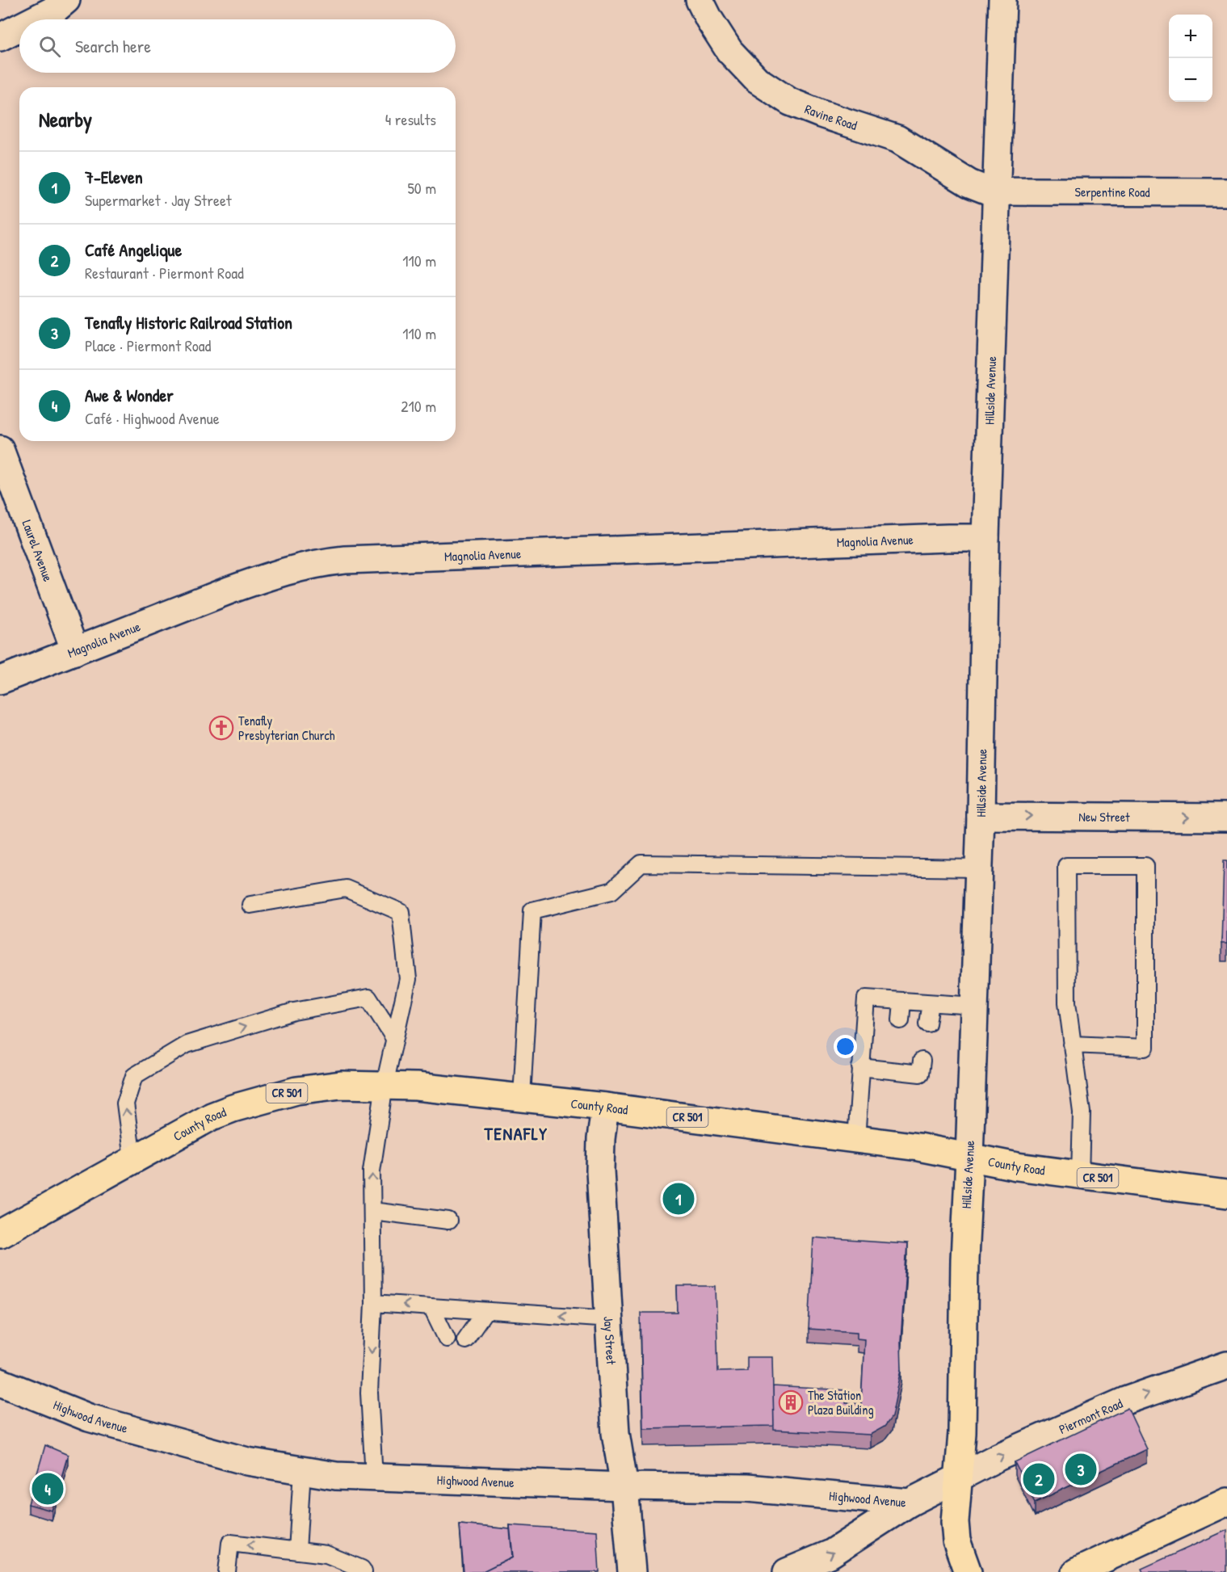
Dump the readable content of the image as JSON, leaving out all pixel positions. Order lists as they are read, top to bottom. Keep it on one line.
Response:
{"streets":{"main road":["Hillside Avenue","CR 501","County Road"],"street":["Ravine Road","Serpentine Road","Magnolia Avenue","Laurel Avenue","New Street","Jay Street","Highwood Avenue","Piermont Road"]},"crossings":[["Ravine Road","Serpentine Road"],["Ravine Road","Hillside Avenue"],["Serpentine Road","Hillside Avenue"],["Hillside Avenue","Magnolia Avenue"],["Hillside Avenue","New Street"],["Hillside Avenue","County Road"],["Hillside Avenue","Highwood Avenue"],["Hillside Avenue","Piermont Road"],["Magnolia Avenue","Laurel Avenue"],["County Road","Jay Street"],["Jay Street","Highwood Avenue"],["Highwood Avenue","Piermont Road"]],"one_way":["New Street","Piermont Road"],"districts":["TENAFLY"],"places":{"church":["Tenafly Presbyterian Church"],"building":["The Station Plaza Building"]},"page":{"map_buttons":["+","−"],"search":"Search here","heading":["Nearby","4 results"],"list":[{"mark":"1","name":"7-Eleven","note":"Supermarket · Jay Street","value":"50 m"},{"mark":"2","name":"Café Angelique","note":"Restaurant · Piermont Road","value":"110 m"},{"mark":"3","name":"Tenafly Historic Railroad Station","note":"Place · Piermont Road","value":"110 m"},{"mark":"4","name":"Awe & Wonder","note":"Café · Highwood Avenue","value":"210 m"}],"pins":["1","3","2","4"]}}
